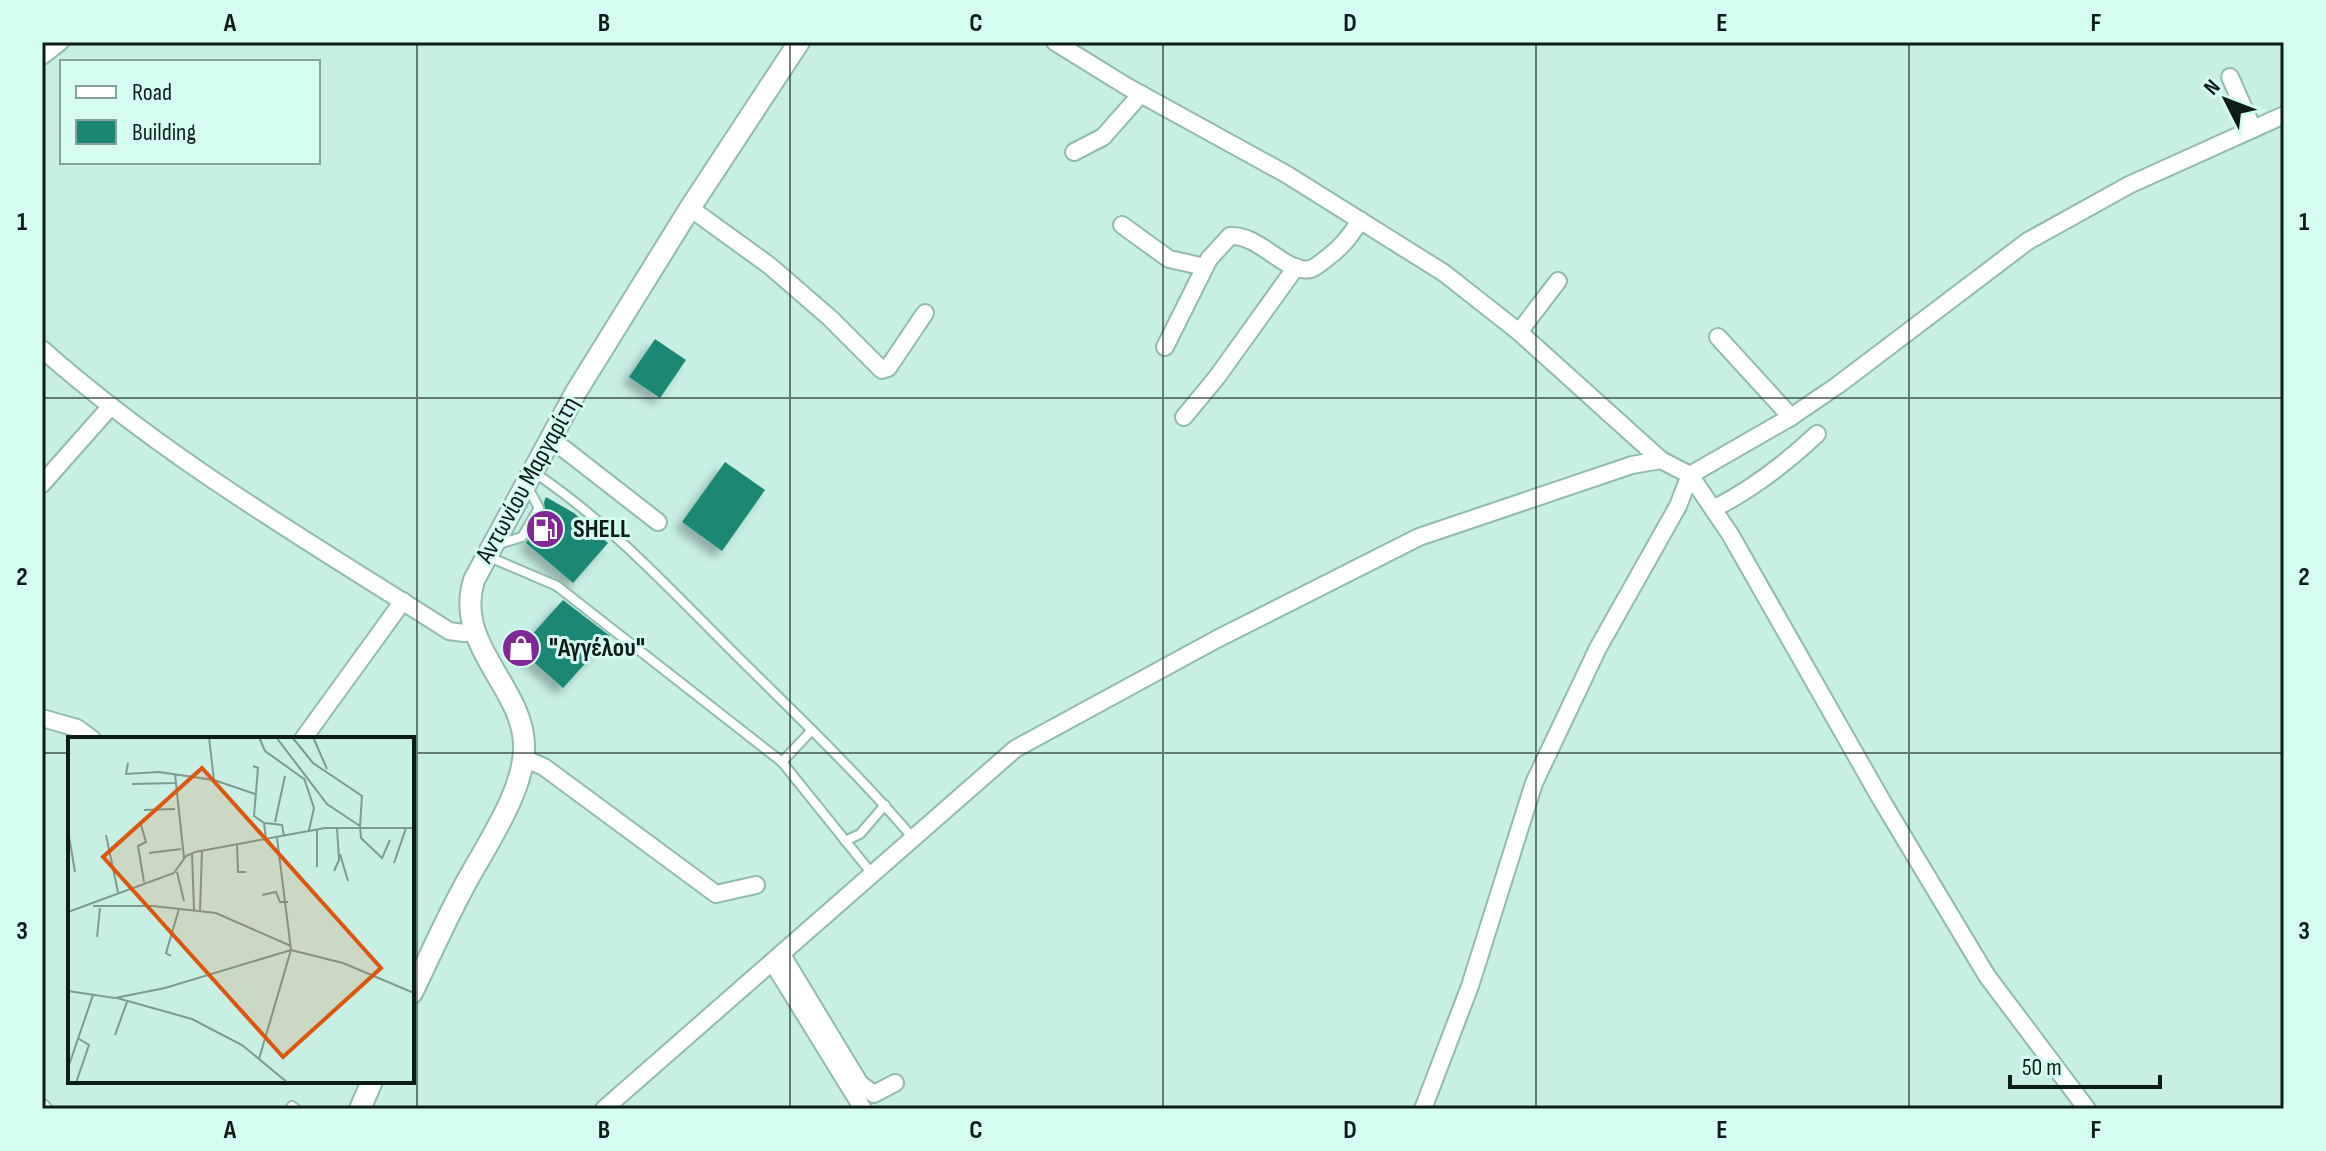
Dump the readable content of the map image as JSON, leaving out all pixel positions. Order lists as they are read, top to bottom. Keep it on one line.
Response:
{"streets":{"street":["Αντωνίου Μαργαρίτη"]},"places":{"fuel station":["SHELL"],"shop":["\"Αγγέλου\""]},"legend":["Road","Building"],"scale_bar":"50 m","north":"top left","grid":{"columns":["A","B","C","D","E","F"],"rows":["1","2","3"]}}
